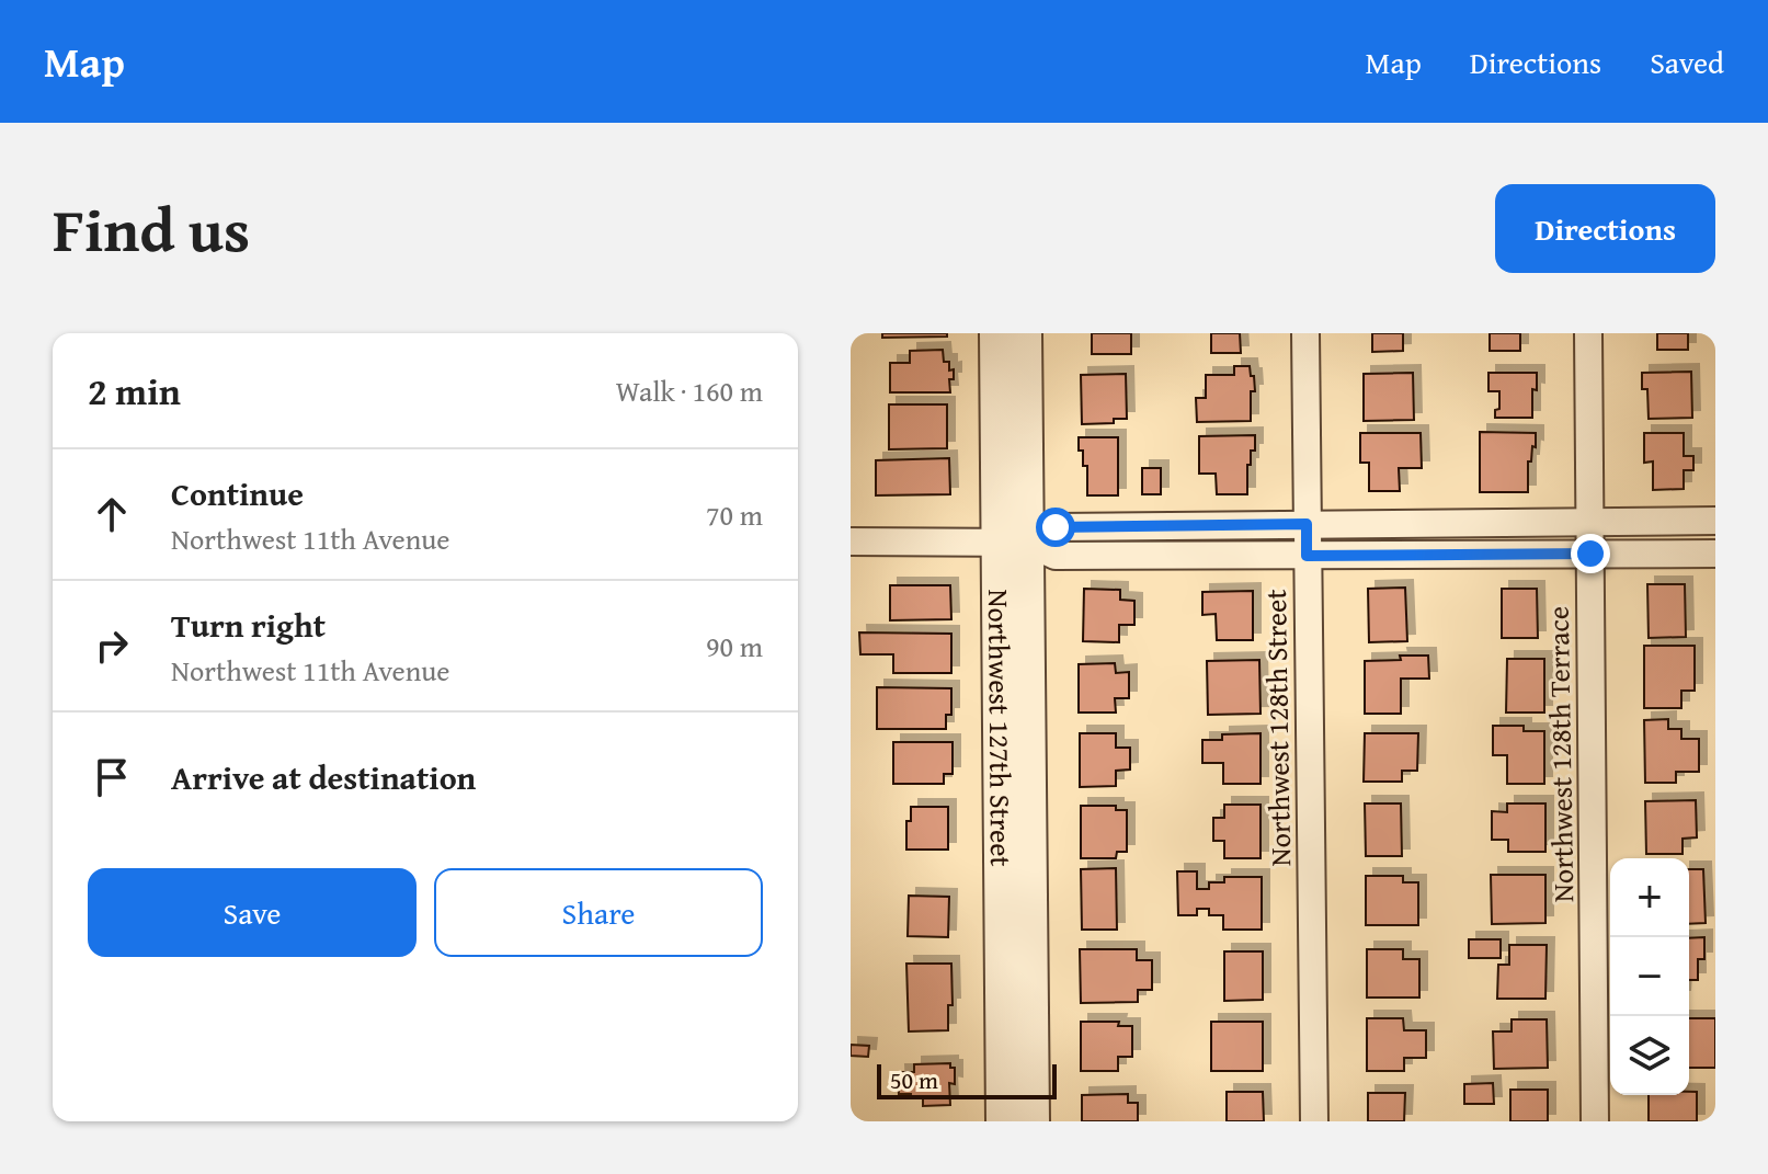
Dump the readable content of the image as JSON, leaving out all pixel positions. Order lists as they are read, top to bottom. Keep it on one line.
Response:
{"streets":{"street":["Northwest 127th Street","Northwest 128th Street","Northwest 128th Terrace"]},"scale_bar":"50 m","page":{"header":"Map","nav":["Map","Directions","Saved"],"title":"Find us","buttons":["Directions",["Save","Share"]],"heading":["2 min","Walk · 160 m"],"list":[["Continue","Northwest 11th Avenue","70 m"],["Turn right","Northwest 11th Avenue","90 m"],"Arrive at destination"],"map_buttons":["+","−"],"scale":"50 m"}}
